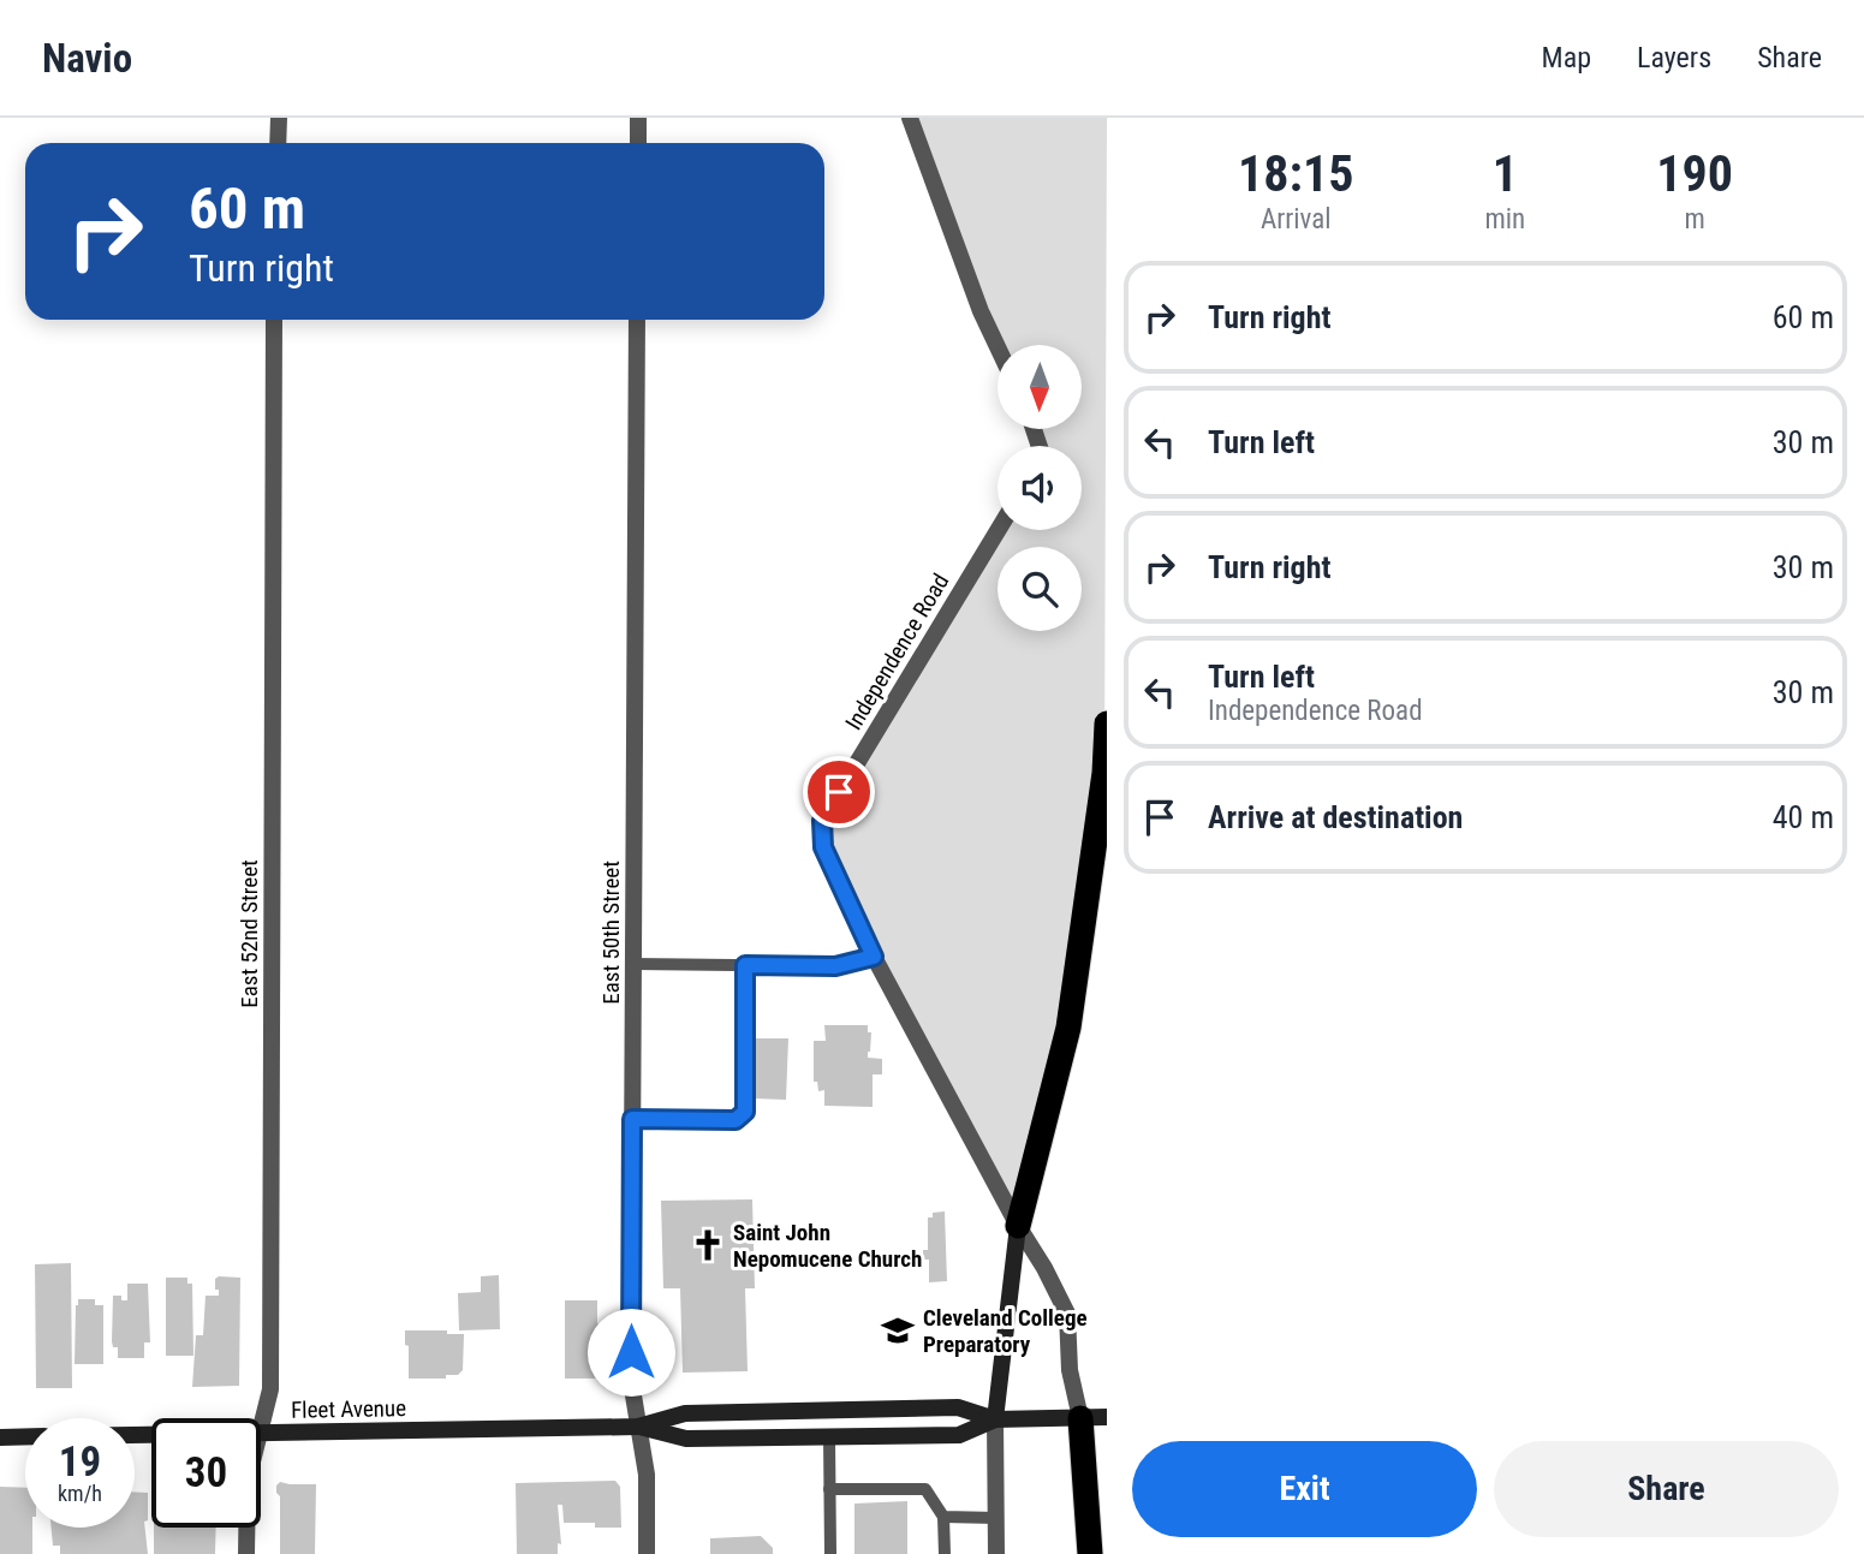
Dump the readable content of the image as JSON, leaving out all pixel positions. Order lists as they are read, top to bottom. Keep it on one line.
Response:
{"streets":{"street":["Independence Road","East 50th Street","East 52nd Street","Fleet Avenue"]},"crossings":[["Independence Road","Fleet Avenue"],["East 50th Street","Fleet Avenue"]],"places":{"church":["Saint John Nepomucene Church"],"school or university":["Cleveland College Preparatory"]},"north":"bottom","page":{"header":"Navio","nav":["Map","Layers","Share"],"eta":["18:15","Arrival","1","min","190","m"],"turn":["60 m","Turn right"],"list":[{"name":"Turn right","value":"60 m"},{"name":"Turn left","value":"30 m"},{"name":"Turn right","value":"30 m"},{"name":"Turn left","note":"Independence Road","value":"30 m"},{"name":"Arrive at destination","value":"40 m"}],"speed":"19 km/h","limit":"30","buttons":["Exit","Share"]}}
